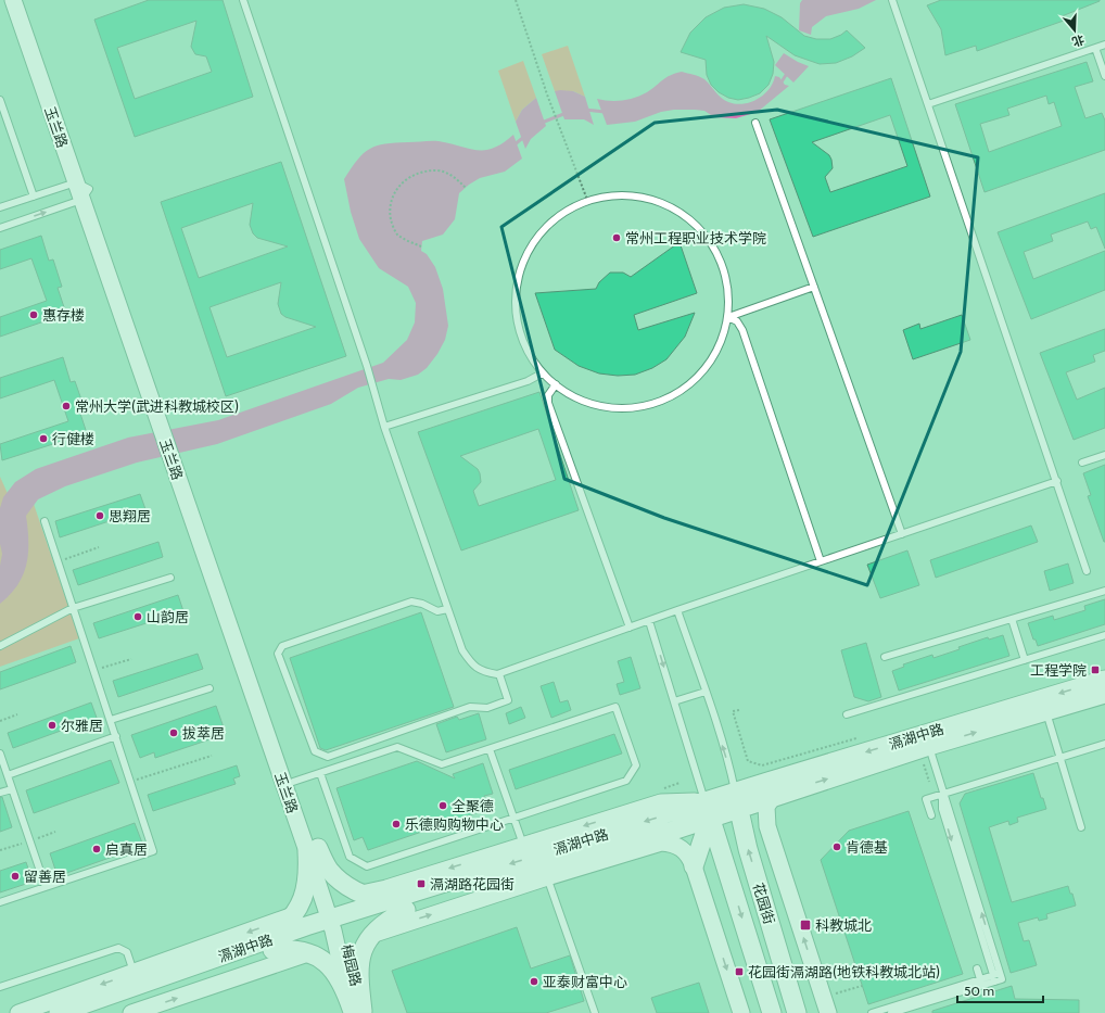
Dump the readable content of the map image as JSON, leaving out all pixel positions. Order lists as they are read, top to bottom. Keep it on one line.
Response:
{"streets":{"main road":["滆湖中路","花园街"],"street":["玉兰路","梅园路"]},"crossings":[["玉兰路","滆湖中路"],["玉兰路","梅园路"],["滆湖中路","花园街"],["滆湖中路","梅园路"]],"places":{"other":["常州工程职业技术学院","惠存楼","常州大学(武进科教城校区)","行健楼","思翔居","山韵居","尔雅居","拔萃居","全聚德","乐德购购物中心","肯德基","启真居","留善居","亚泰财富中心"],"transit":["工程学院","滆湖路花园街","科教城北","花园街滆湖路(地铁科教城北站)"]},"scale_bar":"50 m","north":"bottom"}
